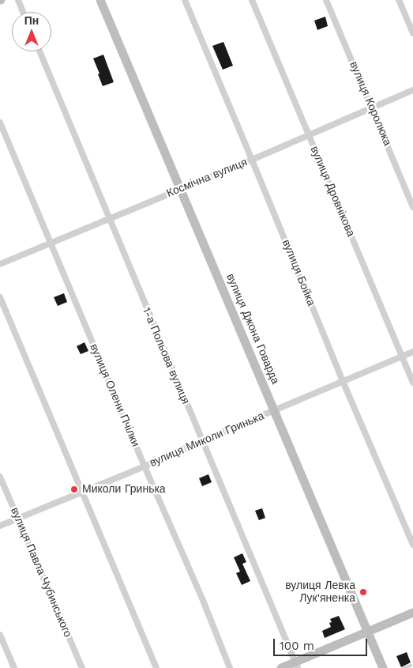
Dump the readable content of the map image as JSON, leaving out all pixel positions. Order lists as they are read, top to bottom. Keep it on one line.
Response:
{"streets":{"street":["вулиця Королюка","Космічна вулиця","вулиця Дровнікова","вулиця Бойка","вулиця Джона Говарда","1-а Польова вулиця","вулиця Олени Пчілки","вулиця Миколи Гринька","вулиця Павла Чубинського"]},"crossings":[["вулиця Королюка","Космічна вулиця"],["Космічна вулиця","вулиця Дровнікова"],["Космічна вулиця","вулиця Бойка"],["Космічна вулиця","вулиця Джона Говарда"],["Космічна вулиця","1-а Польова вулиця"],["Космічна вулиця","вулиця Олени Пчілки"],["вулиця Дровнікова","вулиця Миколи Гринька"],["вулиця Бойка","вулиця Миколи Гринька"],["вулиця Джона Говарда","вулиця Миколи Гринька"],["1-а Польова вулиця","вулиця Миколи Гринька"],["вулиця Олени Пчілки","вулиця Миколи Гринька"],["вулиця Миколи Гринька","вулиця Павла Чубинського"]],"places":["Миколи Гринька","вулиця Левка Лук'яненка"],"scale_bar":"100 m","north":"top"}
